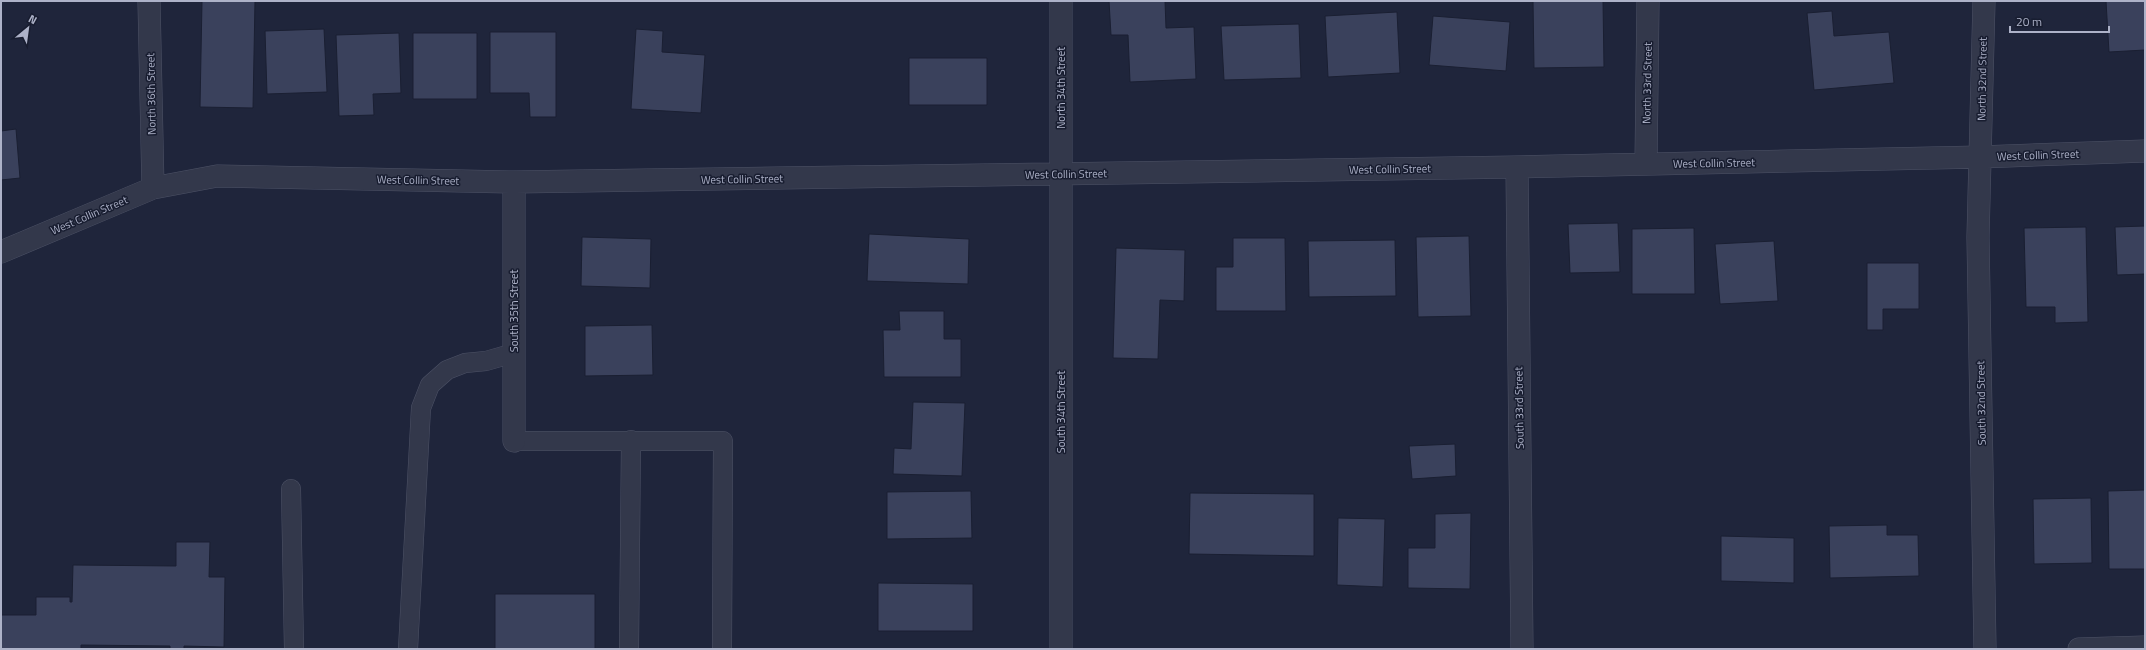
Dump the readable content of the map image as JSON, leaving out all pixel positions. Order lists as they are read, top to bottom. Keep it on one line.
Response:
{"streets":{"street":["North 32nd Street","North 33rd Street","North 34th Street","North 36th Street","West Collin Street","South 35th Street","South 32nd Street","South 33rd Street","South 34th Street"]},"crossings":[["North 32nd Street","West Collin Street"],["North 32nd Street","South 32nd Street"],["North 33rd Street","West Collin Street"],["North 34th Street","West Collin Street"],["North 34th Street","South 34th Street"],["North 36th Street","West Collin Street"],["West Collin Street","South 35th Street"],["West Collin Street","South 32nd Street"],["West Collin Street","South 33rd Street"],["West Collin Street","South 34th Street"]],"scale_bar":"20 m","north":"top right"}
